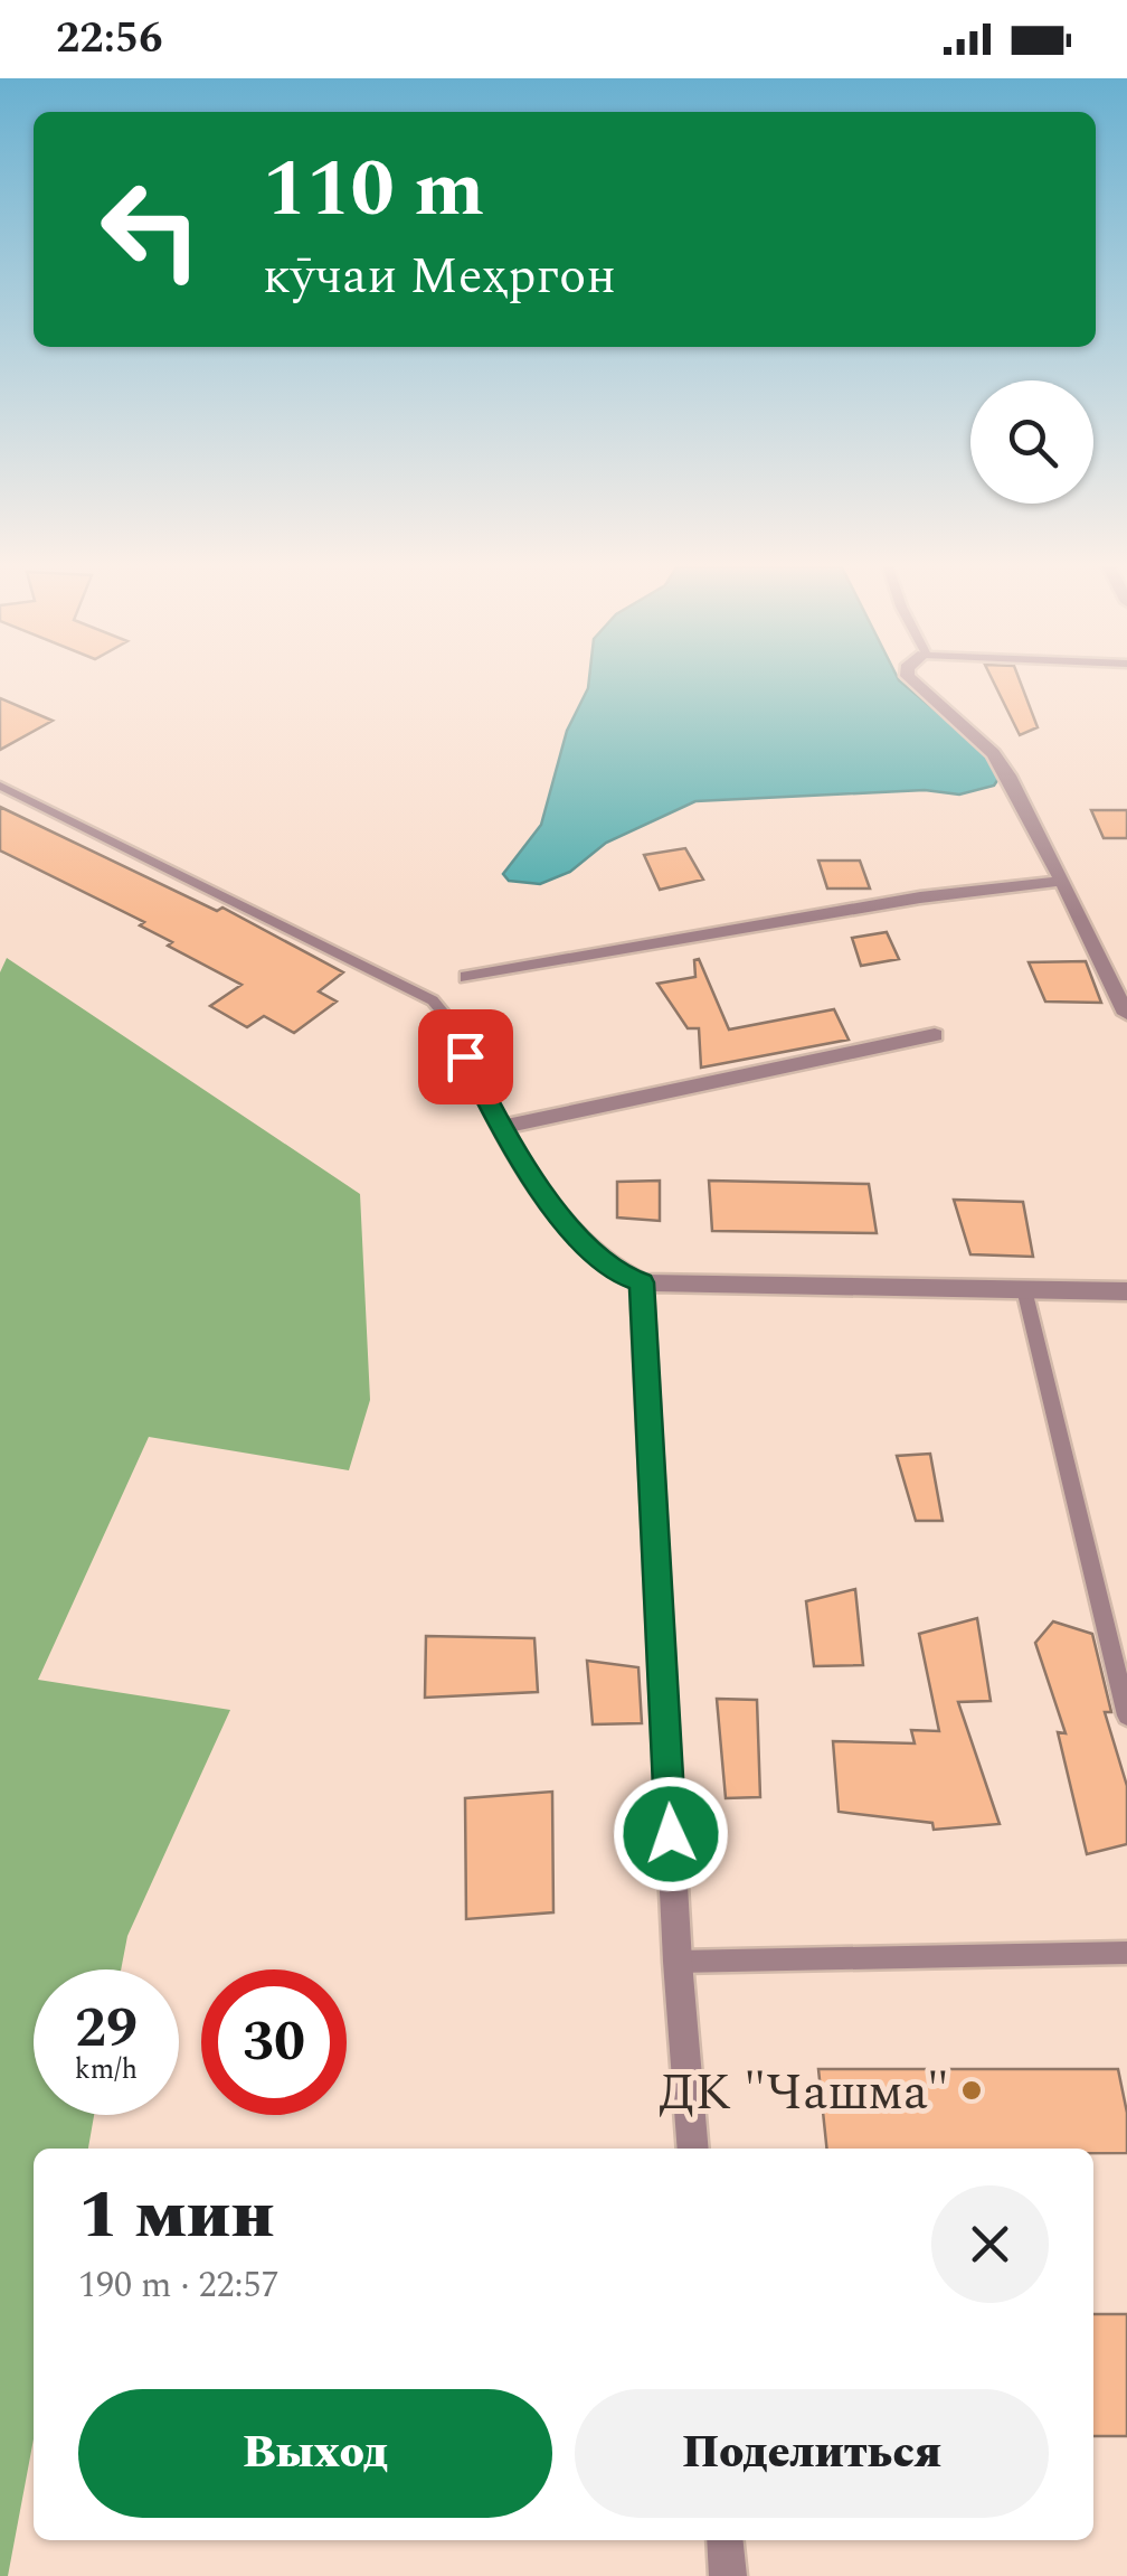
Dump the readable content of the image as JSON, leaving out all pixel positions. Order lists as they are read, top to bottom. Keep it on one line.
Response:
{"places":["ДК \"Чашма\""],"page":{"status":"22:56","turn":["110 m","кӯчаи Меҳргон"],"speed":"29 km/h","limit":"30","heading":["1 мин","190 m · 22:57"],"buttons":["Выход","Поделиться"]}}
